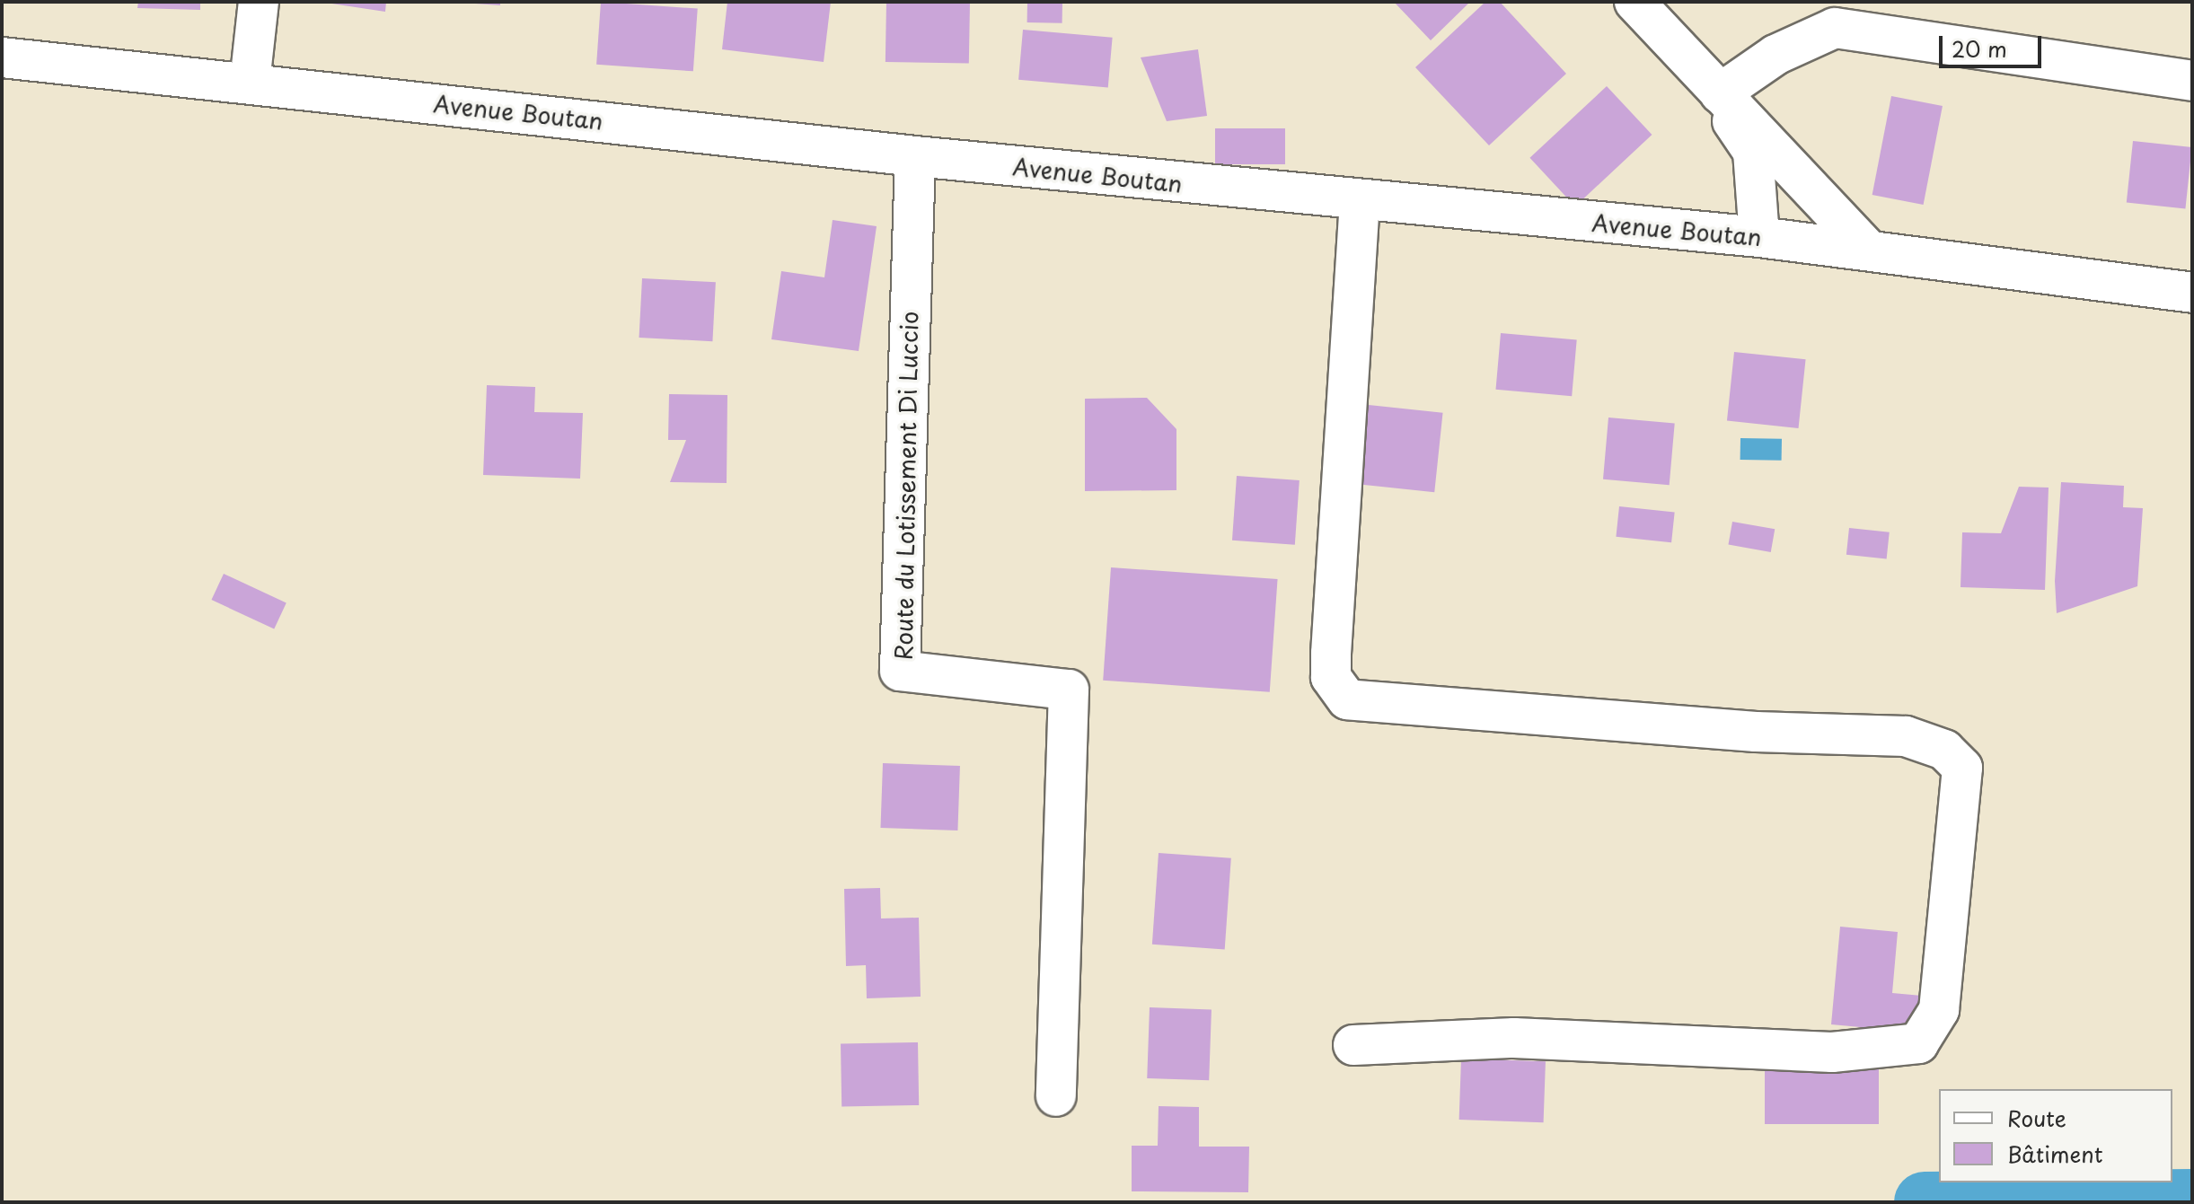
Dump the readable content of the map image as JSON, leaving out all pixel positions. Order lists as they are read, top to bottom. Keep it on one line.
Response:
{"streets":{"street":["Avenue Boutan","Route du Lotissement Di Luccio"]},"crossings":[["Avenue Boutan","Route du Lotissement Di Luccio"]],"legend":["Route","Bâtiment"],"scale_bar":"20 m"}
